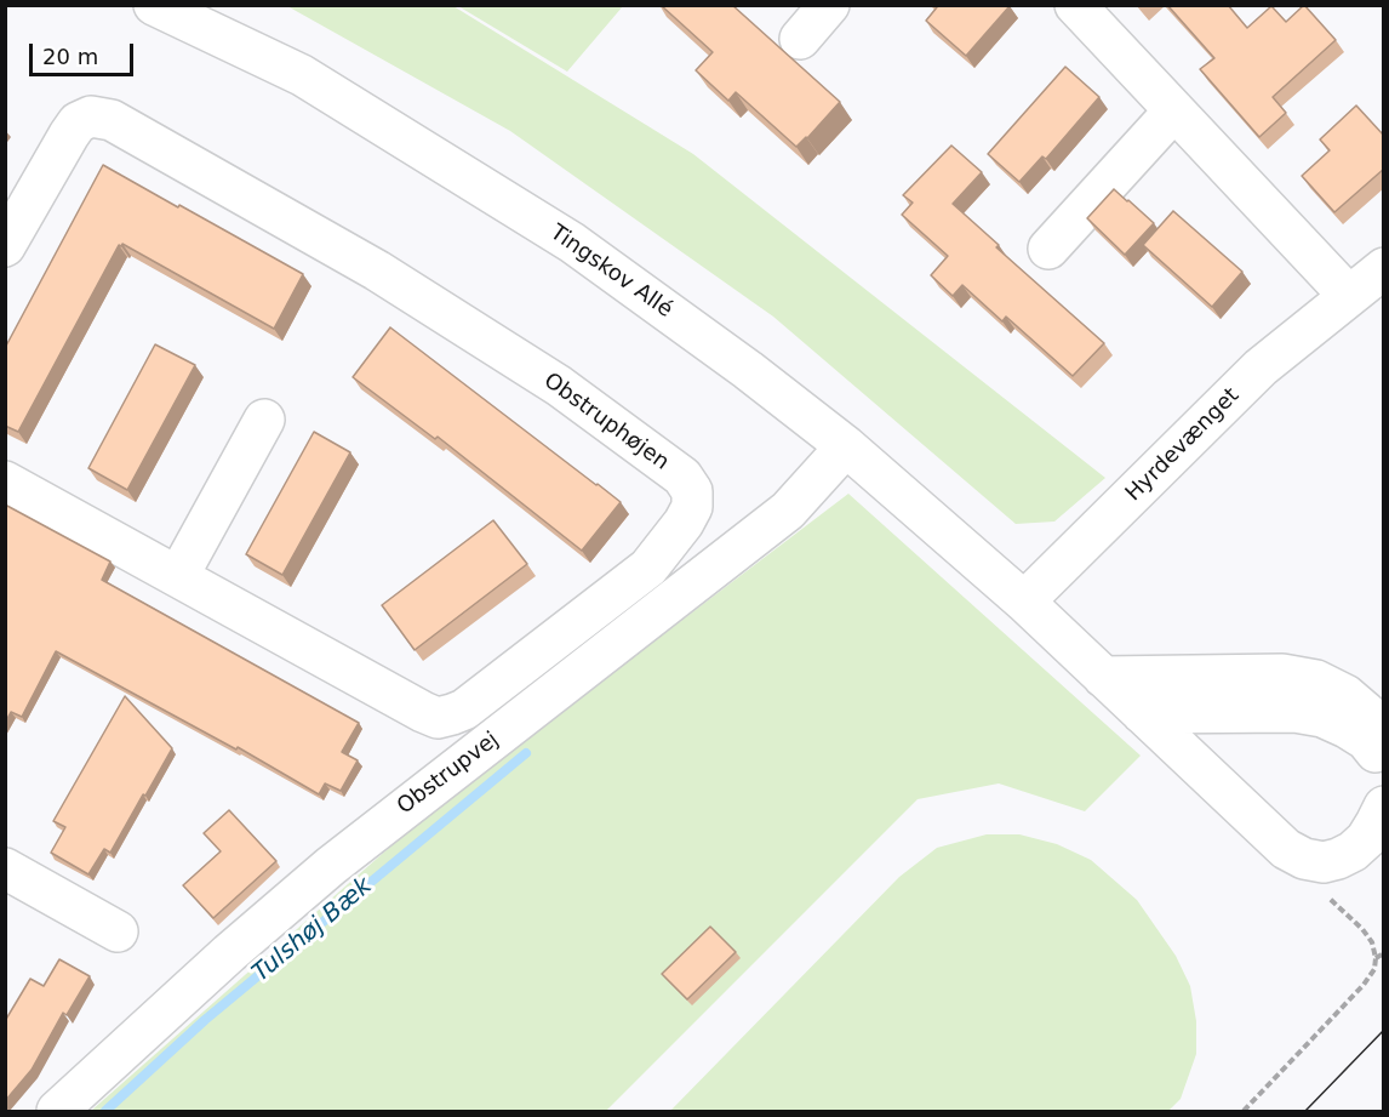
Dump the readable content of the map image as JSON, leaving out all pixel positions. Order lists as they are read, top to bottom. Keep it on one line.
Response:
{"streets":{"street":["Tingskov Allé","Obstruphøjen","Hyrdevænget","Obstrupvej"]},"crossings":[["Tingskov Allé","Hyrdevænget"],["Tingskov Allé","Obstrupvej"]],"water":["Tulshøj Bæk"],"scale_bar":"20 m"}
